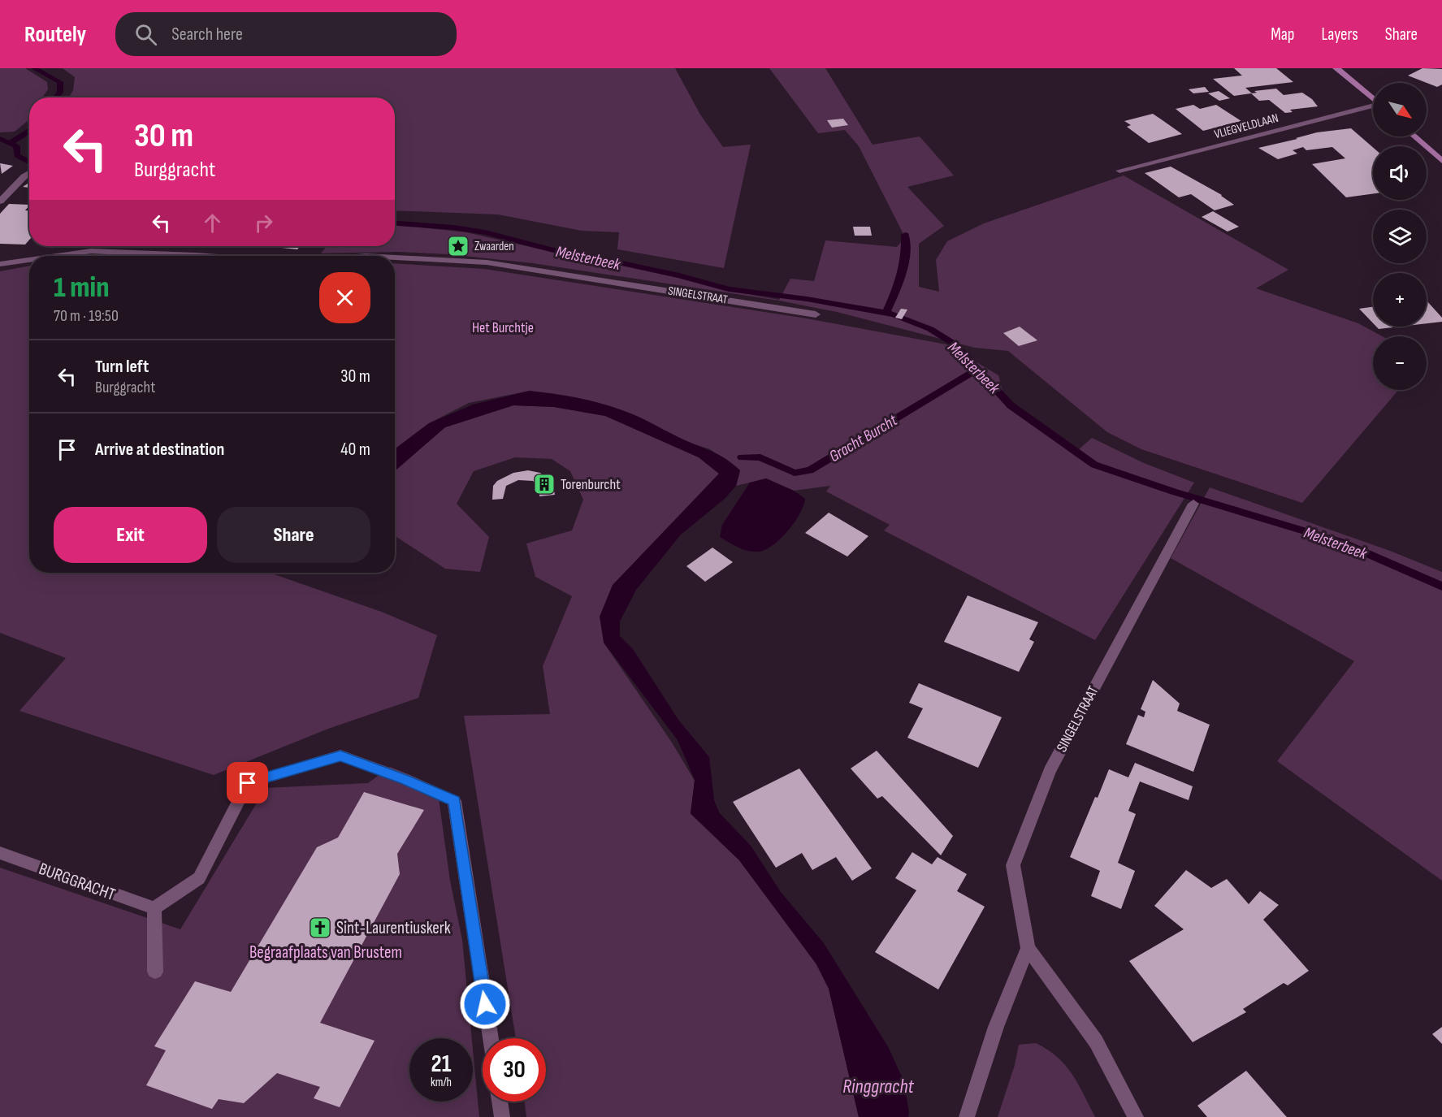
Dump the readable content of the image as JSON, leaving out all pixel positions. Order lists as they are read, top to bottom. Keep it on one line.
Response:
{"streets":{"main road":["VLIEGVELDLAAN"],"street":["SINGELSTRAAT","BURGGRACHT"]},"water":["Melsterbeek","Gracht Burcht","Ringgracht"],"parks":["Het Burchtje","Begraafplaats van Brustem"],"places":{"place":["Zwaarden"],"building":["Torenburcht"],"church":["Sint-Laurentiuskerk"]},"north":"bottom right","page":{"header":"Routely","search":"Search here","nav":["Map","Layers","Share"],"map_buttons":["+","−"],"turn":["30 m","Burggracht"],"heading":["1 min","70 m · 19:50"],"list":[{"name":"Turn left","note":"Burggracht","value":"30 m"},{"name":"Arrive at destination","value":"40 m"}],"buttons":["Exit","Share"],"speed":"21 km/h","limit":"30"}}
